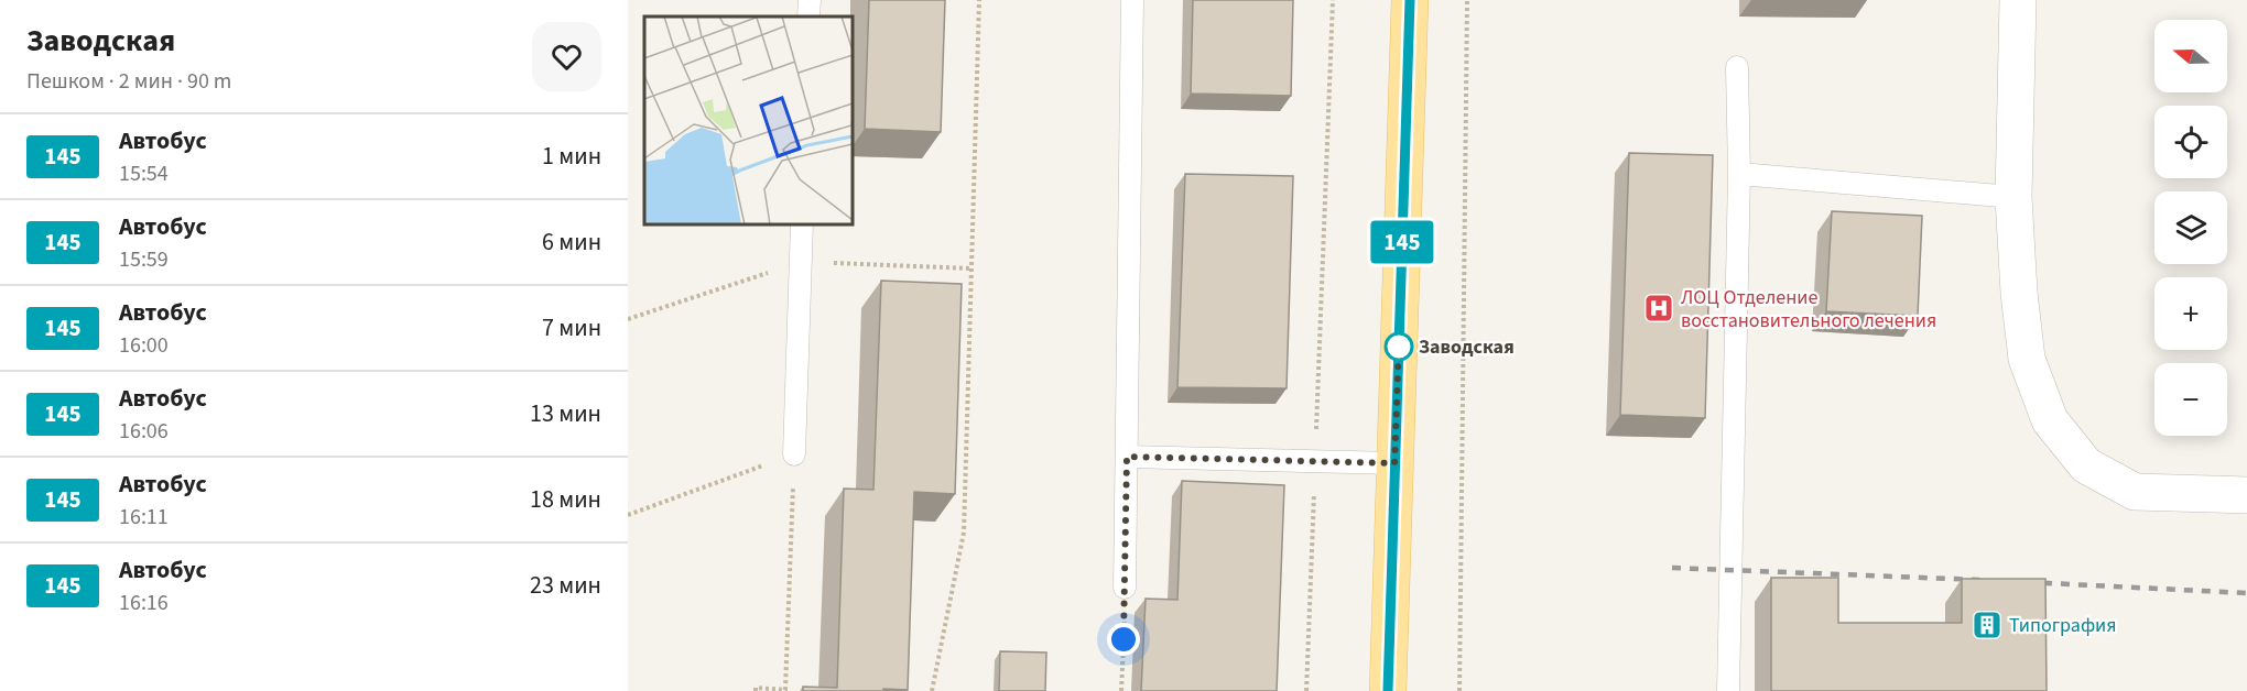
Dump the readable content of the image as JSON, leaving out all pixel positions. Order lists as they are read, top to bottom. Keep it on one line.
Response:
{"places":{"hospital":["ЛОЦ Отделение восстановительного лечения"],"other":["Заводская"],"building":["Типография"]},"lines":["bus line 145"],"north":"left","page":{"heading":["Заводская","Пешком · 2 мин · 90 m"],"on_map":"145","map_buttons":["+","−"],"list":[{"mark":"145","name":"Автобус","note":"15:54","value":"1 мин"},{"mark":"145","name":"Автобус","note":"15:59","value":"6 мин"},{"mark":"145","name":"Автобус","note":"16:00","value":"7 мин"},{"mark":"145","name":"Автобус","note":"16:06","value":"13 мин"},{"mark":"145","name":"Автобус","note":"16:11","value":"18 мин"},{"mark":"145","name":"Автобус","note":"16:16","value":"23 мин"}]}}
